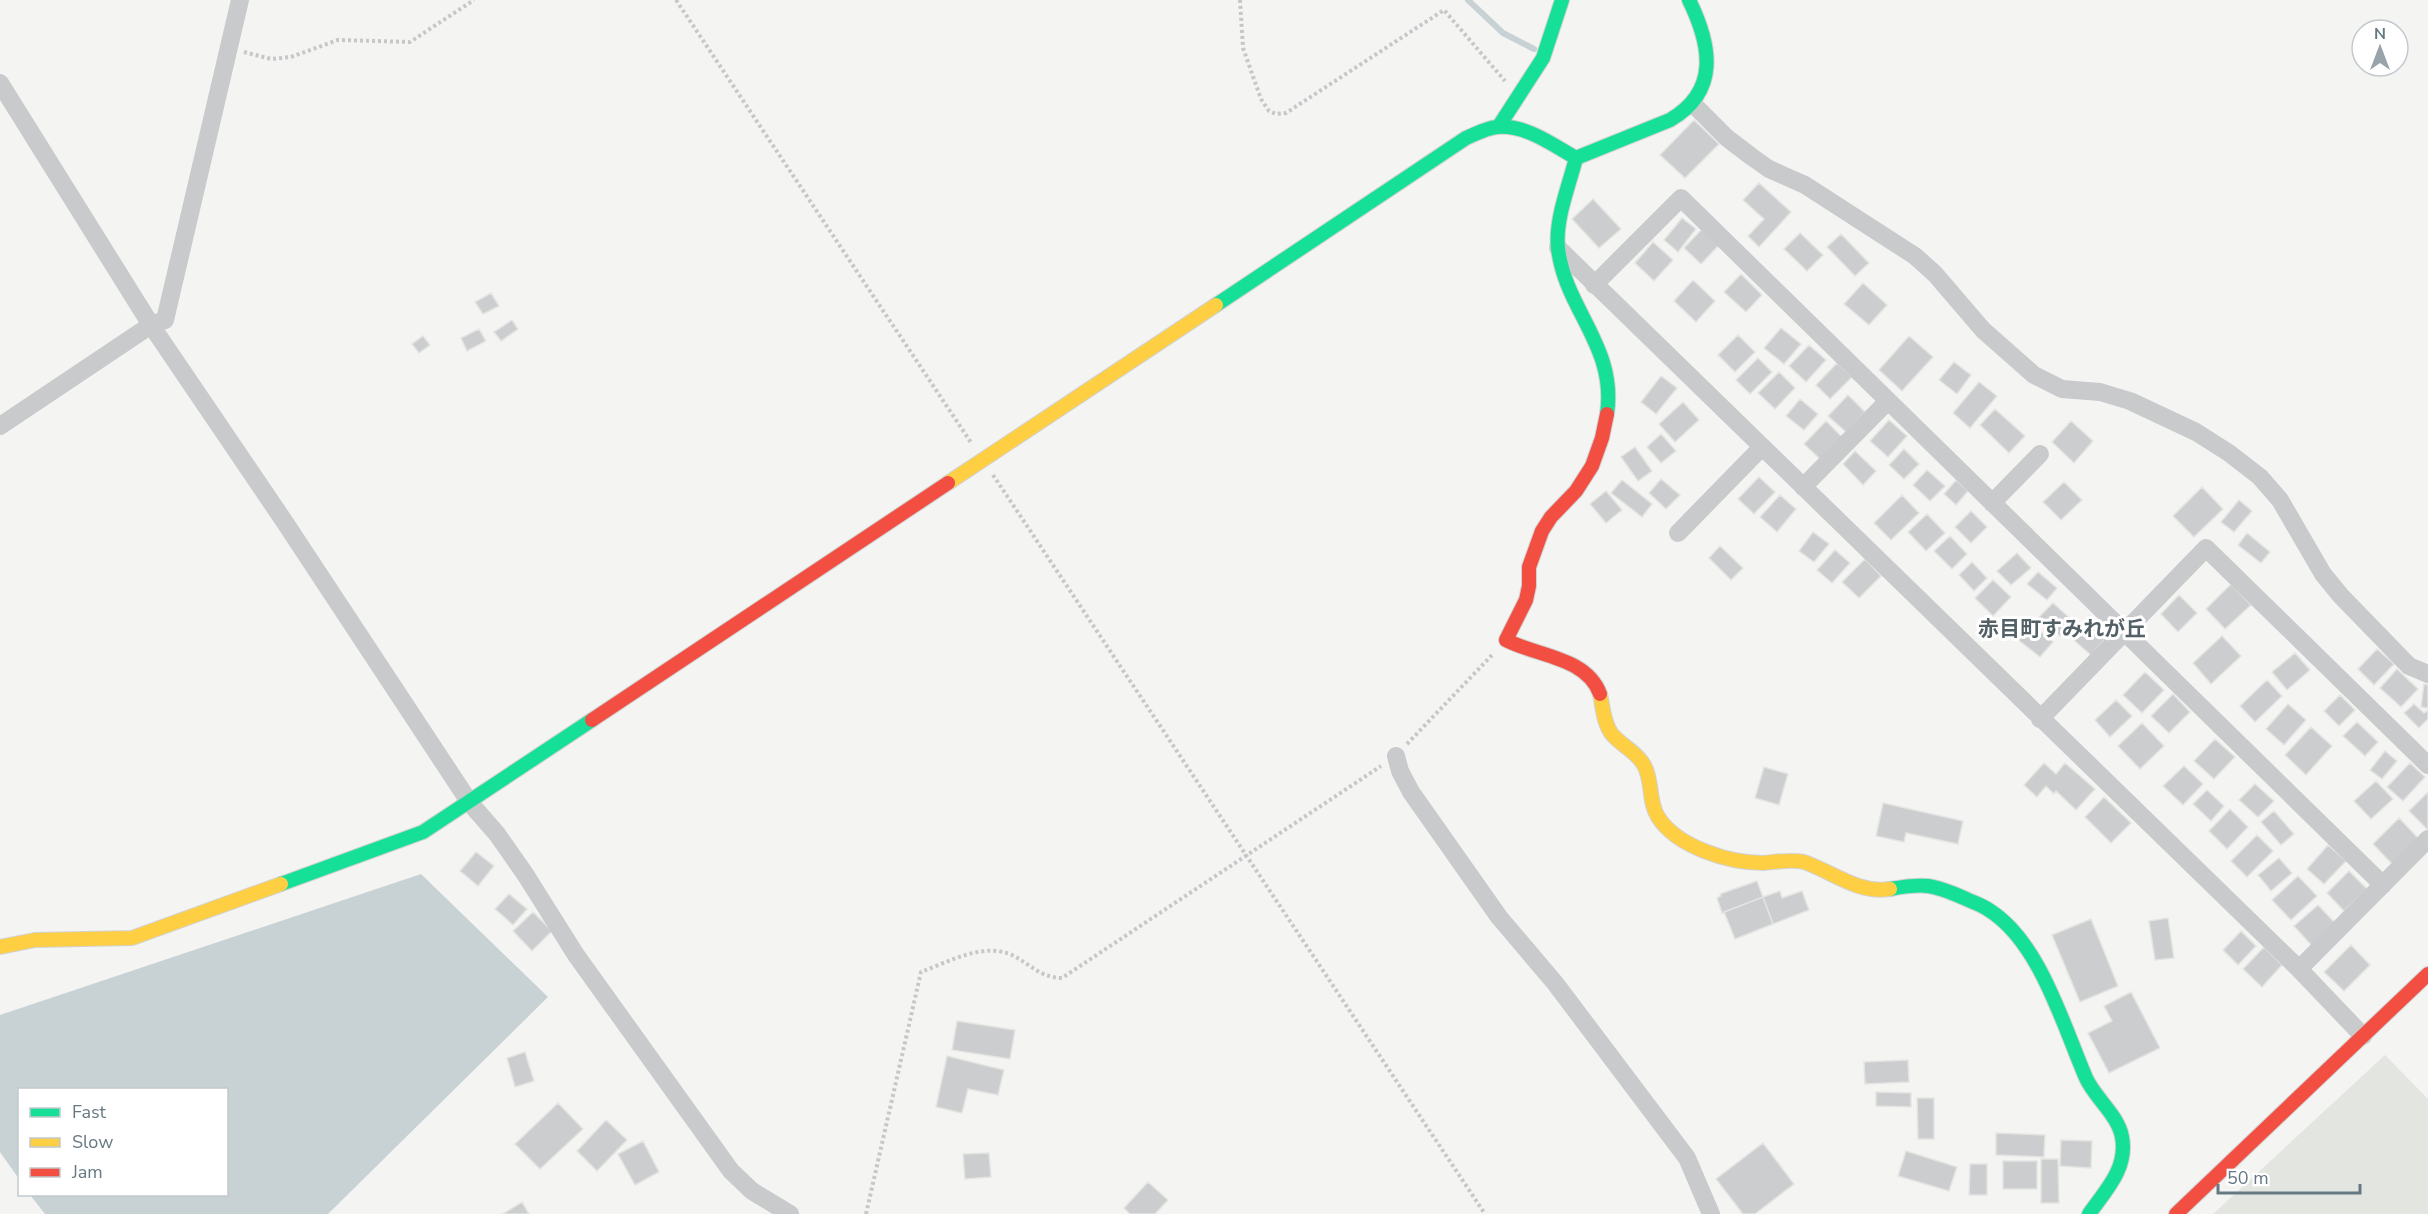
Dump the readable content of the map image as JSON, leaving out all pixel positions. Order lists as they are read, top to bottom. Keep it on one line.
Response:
{"districts":["赤目町すみれが丘"],"legend":["Fast","Slow","Jam"],"scale_bar":"50 m","north":"top"}
